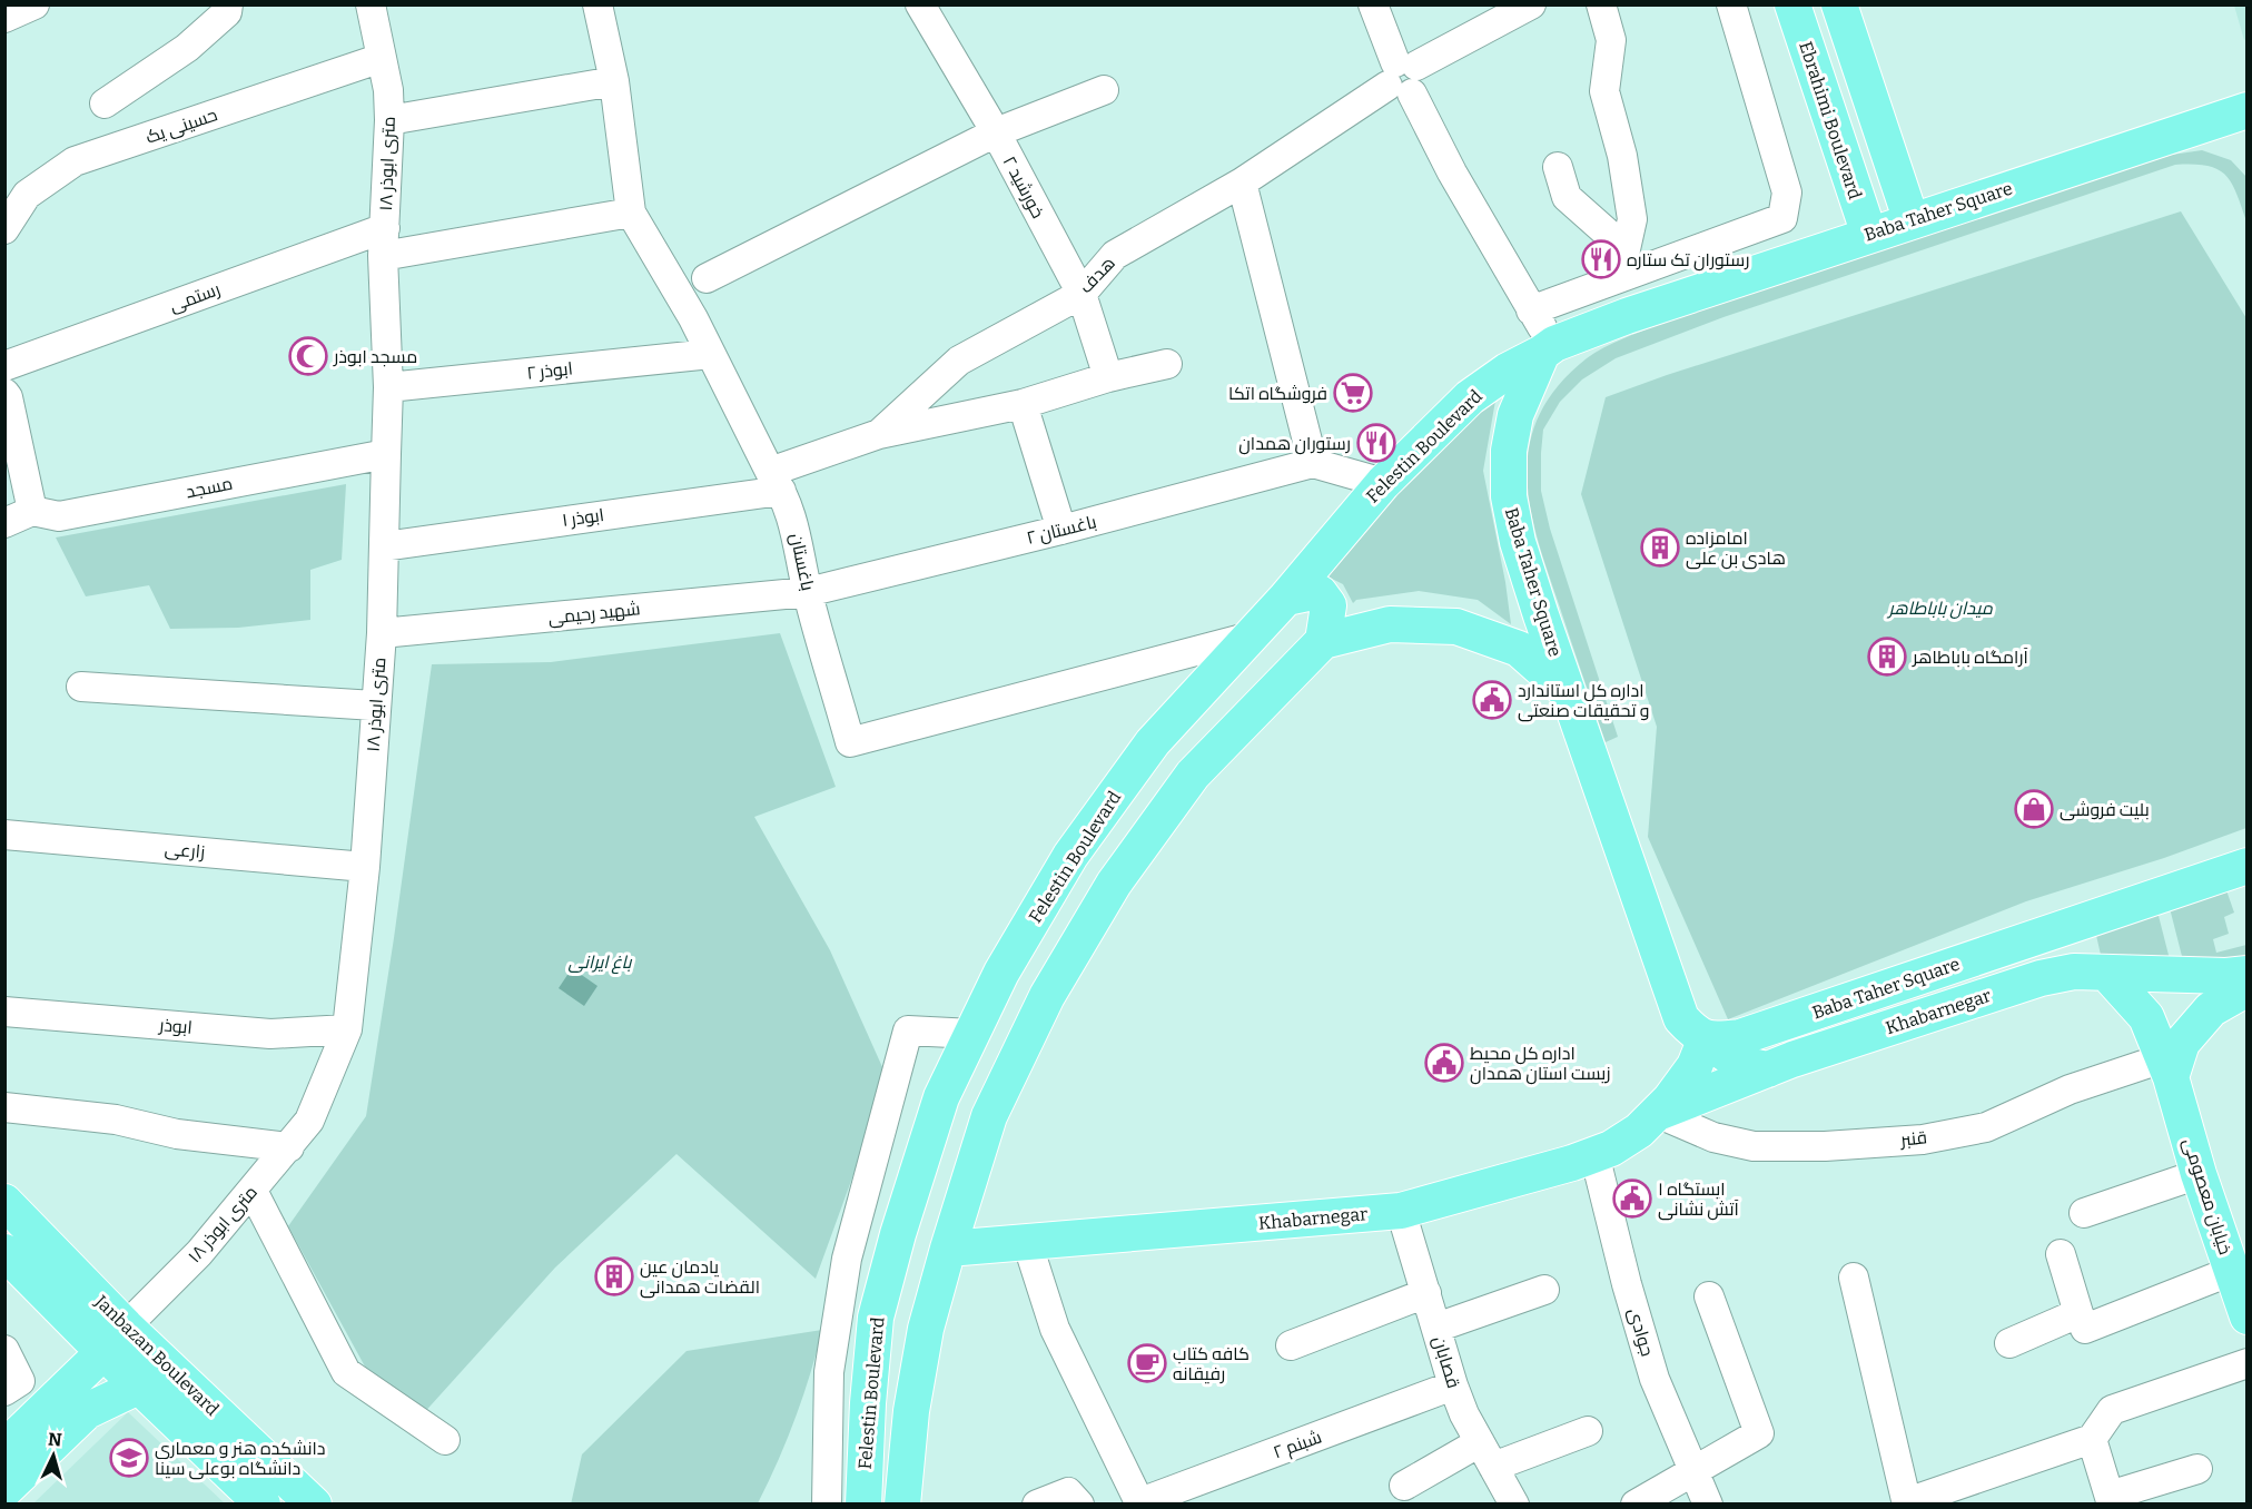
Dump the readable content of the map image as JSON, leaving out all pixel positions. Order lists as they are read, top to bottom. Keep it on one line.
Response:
{"streets":{"main road":["Ebrahimi Boulevard","Baba Taher Square","Felestin Boulevard","Khabarnegar","خیابان معصومی","Janbazan Boulevard"],"street":["حسینی یک","۱۸ متری ابوذر","خورشید ۲","هدف","رستمی","ابوذر ۲","مسجد","ابوذر ۱","باغستان ۲","باغستان","شهید رحیمی","زارعی","ابوذر","قنبر","جوادی","قصابان","شبنم ۲"]},"crossings":[["Ebrahimi Boulevard","Baba Taher Square"],["حسینی یک","۱۸ متری ابوذر"],["۱۸ متری ابوذر","رستمی"],["۱۸ متری ابوذر","ابوذر ۲"],["۱۸ متری ابوذر","مسجد"],["۱۸ متری ابوذر","ابوذر ۱"],["۱۸ متری ابوذر","شهید رحیمی"],["۱۸ متری ابوذر","زارعی"],["۱۸ متری ابوذر","ابوذر"],["۱۸ متری ابوذر","Janbazan Boulevard"],["خورشید ۲","هدف"],["Baba Taher Square","Felestin Boulevard"],["Baba Taher Square","Khabarnegar"],["هدف","ابوذر ۱"],["هدف","باغستان"],["رستمی","باغستان"],["ابوذر ۲","باغستان"],["Felestin Boulevard","باغستان"],["ابوذر ۱","باغستان"],["باغستان ۲","باغستان"],["باغستان ۲","شهید رحیمی"],["باغستان","شهید رحیمی"],["Khabarnegar","قنبر"],["Khabarnegar","جوادی"],["Khabarnegar","قصابان"],["قنبر","خیابان معصومی"],["قصابان","شبنم ۲"]],"parks":["میدان باباطاهر","باغ ایرانی"],"places":{"restaurant":["رستوران تک ستاره","رستوران همدان"],"mosque":["مسجد ابوذر"],"supermarket":["فروشگاه اتکا"],"building":["امامزاده هادی بن علی","آرامگاه باباطاهر","یادمان عین القضات همدانی"],"public building":["اداره کل استاندارد و تحقیقات صنعتی","اداره کل محیط زیست استان همدان","ایستگاه ۱ آتش نشانی"],"shop":["بلیت فروشی"],"cafe":["کافه کتاب رفیقانه"],"school or university":["دانشکده هنر و معماری دانشگاه بوعلی سینا"]},"north":"top"}
